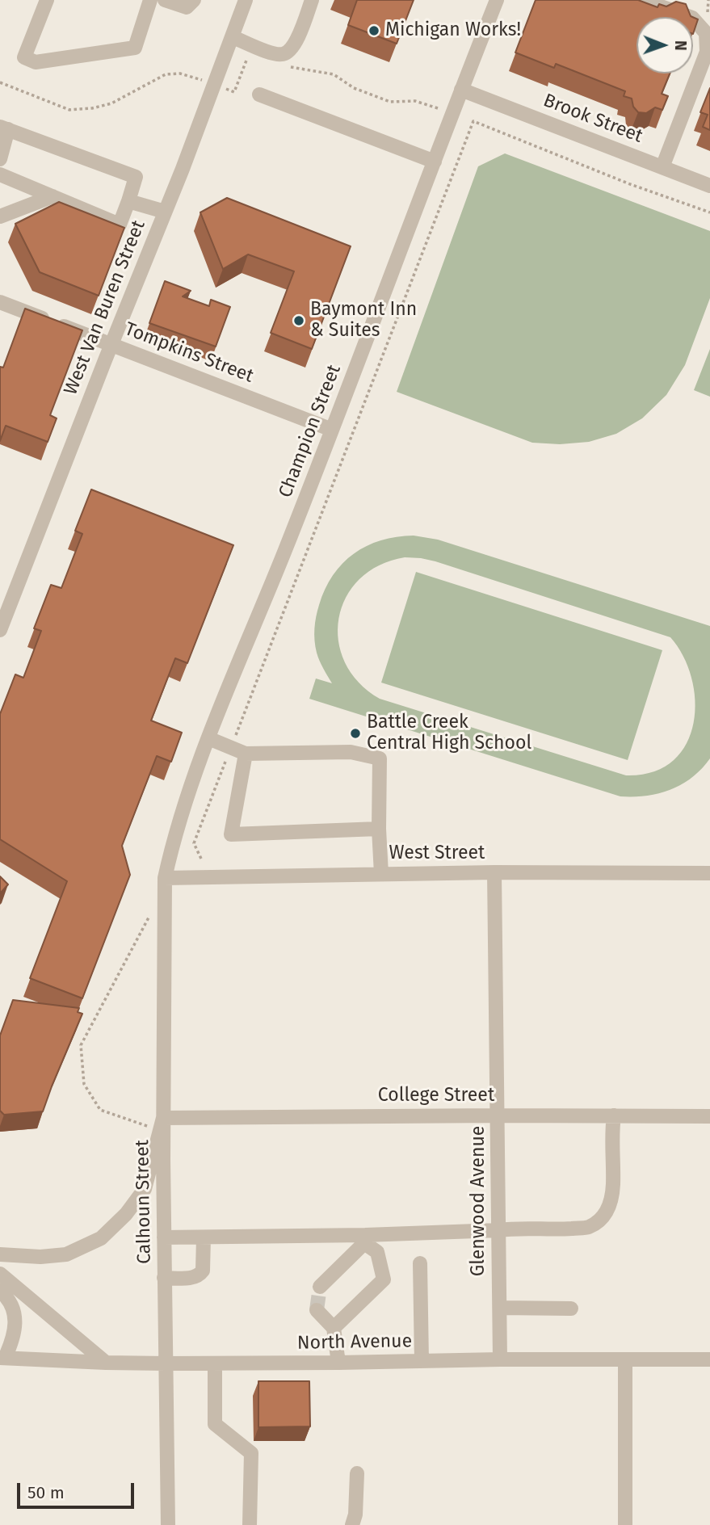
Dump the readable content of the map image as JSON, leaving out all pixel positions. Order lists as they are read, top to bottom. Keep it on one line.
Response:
{"streets":{"street":["Brook Street","West Van Buren Street","Tompkins Street","Champion Street","West Street","College Street","Glenwood Avenue","Calhoun Street","North Avenue"]},"crossings":[["Brook Street","Champion Street"],["West Van Buren Street","Tompkins Street"],["Tompkins Street","Champion Street"],["Champion Street","West Street"],["Champion Street","Calhoun Street"],["West Street","Glenwood Avenue"],["West Street","Calhoun Street"],["College Street","Glenwood Avenue"],["College Street","Calhoun Street"],["Glenwood Avenue","North Avenue"],["Calhoun Street","North Avenue"]],"places":["Michigan Works!","Baymont Inn & Suites","Battle Creek Central High School"],"scale_bar":"50 m","north":"right"}
